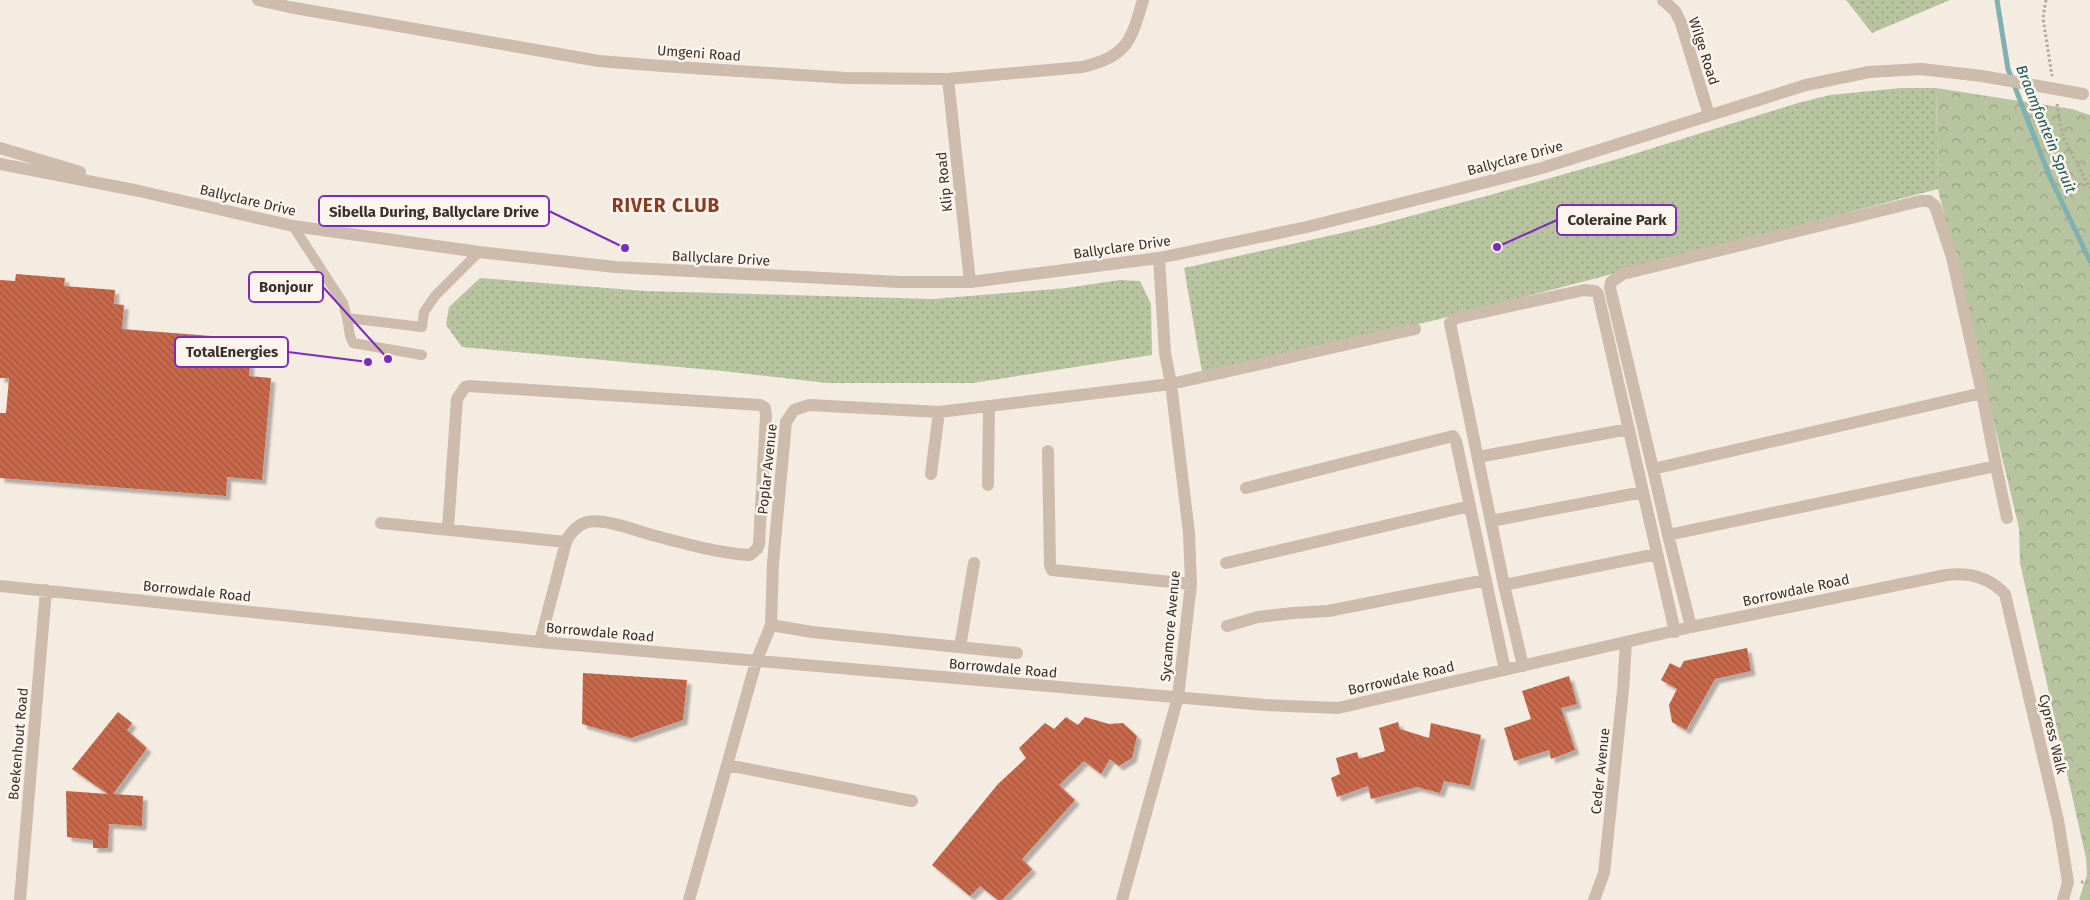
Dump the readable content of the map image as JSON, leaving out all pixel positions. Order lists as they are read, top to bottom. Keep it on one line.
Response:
{"streets":{"street":["Wilge Road","Umgeni Road","Ballyclare Drive","Klip Road","Poplar Avenue","Borrowdale Road","Sycamore Avenue","Cypress Walk","Boekenhout Road","Ceder Avenue"]},"crossings":[["Wilge Road","Ballyclare Drive"],["Umgeni Road","Klip Road"],["Ballyclare Drive","Klip Road"],["Ballyclare Drive","Sycamore Avenue"],["Poplar Avenue","Borrowdale Road"],["Poplar Avenue","Sycamore Avenue"],["Borrowdale Road","Sycamore Avenue"],["Borrowdale Road","Cypress Walk"],["Borrowdale Road","Boekenhout Road"],["Borrowdale Road","Ceder Avenue"]],"districts":["RIVER CLUB"],"water":["Braamfontein Spruit"],"places":["Coleraine Park","Sibella During, Ballyclare Drive","Bonjour","TotalEnergies"]}
